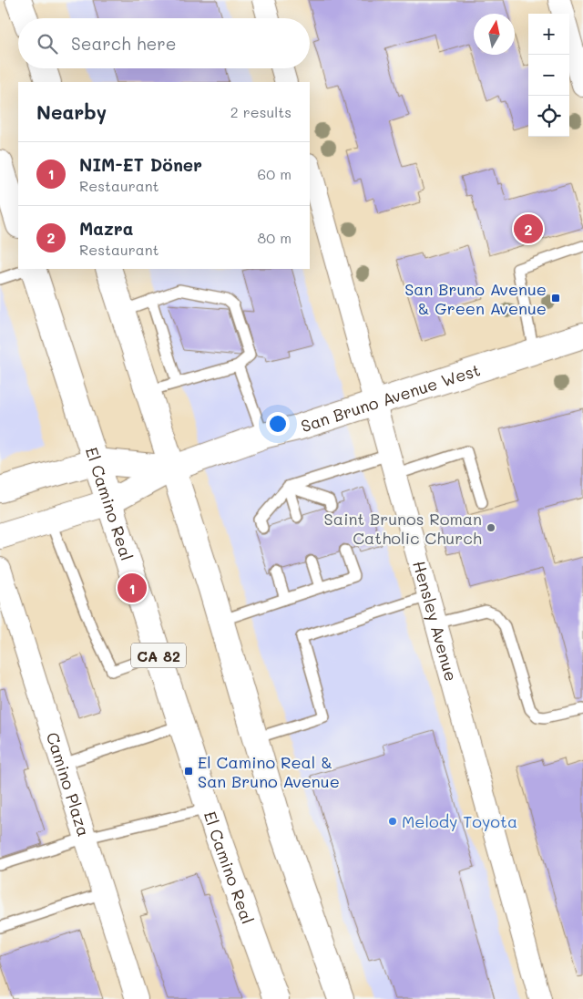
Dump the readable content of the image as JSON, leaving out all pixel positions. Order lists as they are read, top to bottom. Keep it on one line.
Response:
{"streets":{"main road":["San Bruno Avenue West","El Camino Real","CA 82"],"street":["Hensley Avenue","Camino Plaza"]},"crossings":[["San Bruno Avenue West","El Camino Real"],["San Bruno Avenue West","Hensley Avenue"]],"places":{"transit":["San Bruno Avenue & Green Avenue","El Camino Real & San Bruno Avenue"],"other":["Saint Brunos Roman Catholic Church","Melody Toyota"]},"north":"top","page":{"map_buttons":["+","−"],"search":"Search here","heading":["Nearby","2 results"],"list":[{"mark":"1","name":"NIM-ET Döner","note":"Restaurant","value":"60 m"},{"mark":"2","name":"Mazra","note":"Restaurant","value":"80 m"}],"pins":["2","1"]}}
